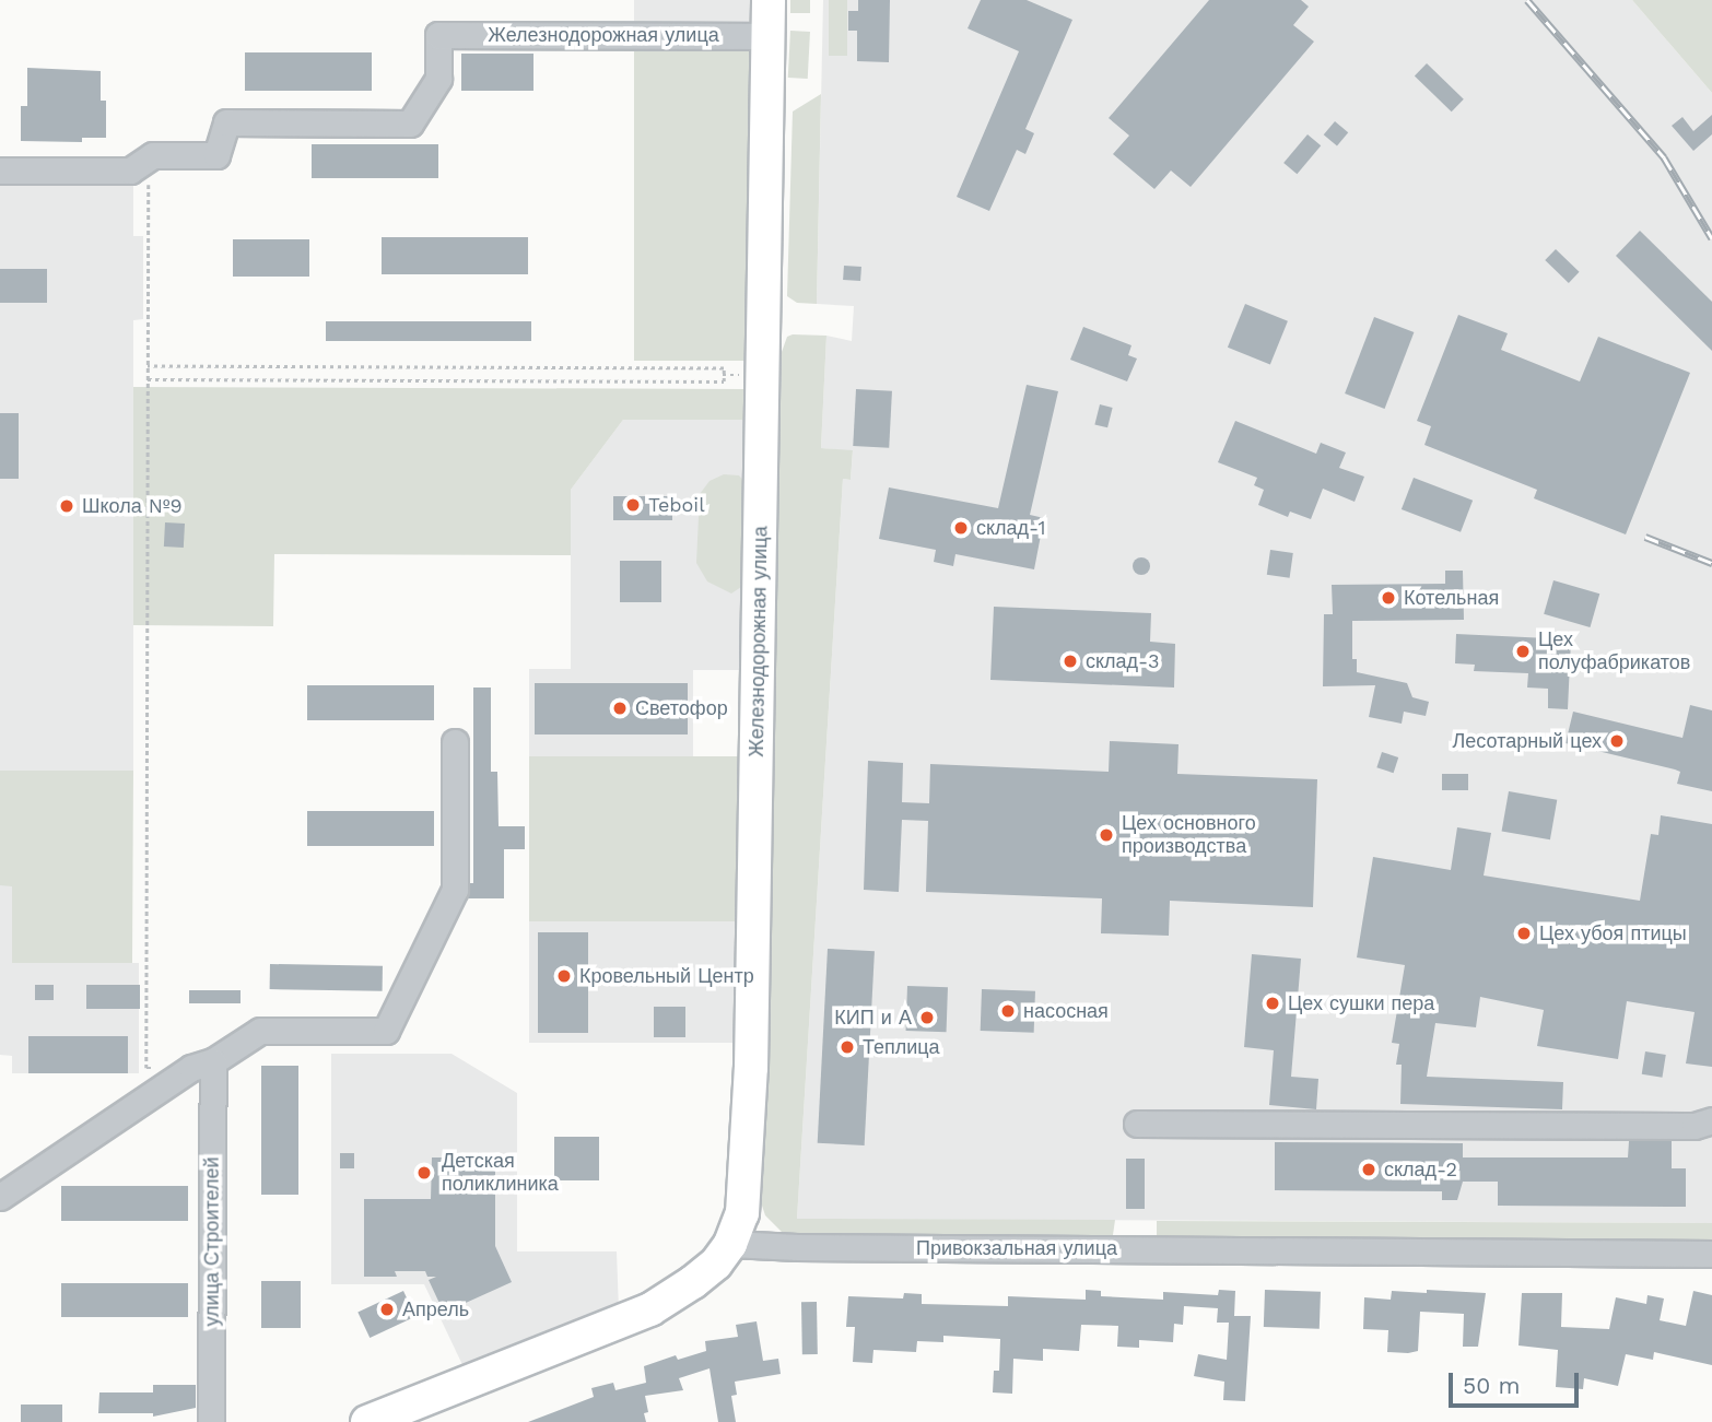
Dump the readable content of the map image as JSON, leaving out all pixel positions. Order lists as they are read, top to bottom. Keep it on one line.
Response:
{"streets":{"main road":["Железнодорожная улица"],"street":["улица Строителей","Привокзальная улица"]},"crossings":[["Железнодорожная улица","Привокзальная улица"]],"places":["Teboil","Школа №9","склад-1","Котельная","Цех полуфабрикатов","склад-3","Светофор","Лесотарный цех","Цех основного производства","Цех убоя птицы","Кровельный Центр","Цех сушки пера","насосная","КИП и А","Теплица","склад-2","Детская поликлиника","Апрель"],"scale_bar":"50 m"}
